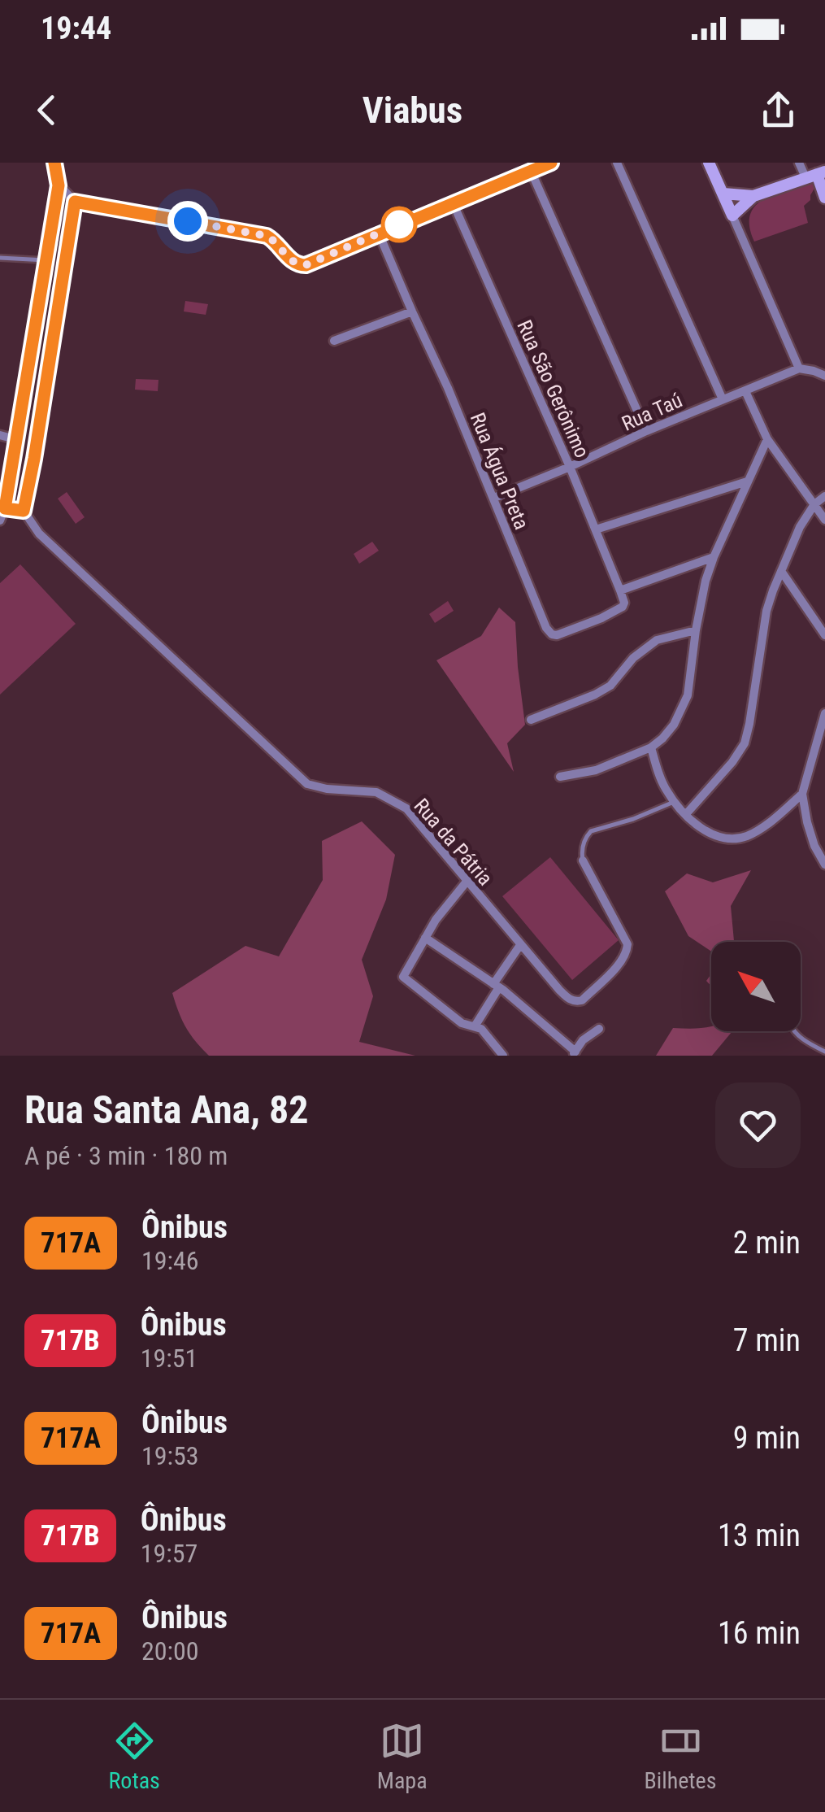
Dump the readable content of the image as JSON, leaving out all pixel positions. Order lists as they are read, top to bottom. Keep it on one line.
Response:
{"streets":{"street":["Rua São Gerônimo","Rua Taú","Rua Água Preta","Rua da Pátria"]},"crossings":[["Rua São Gerônimo","Rua Taú"],["Rua São Gerônimo","Rua Água Preta"],["Rua Taú","Rua Água Preta"]],"lines":["bus line 717A"],"north":"top left","page":{"status":"19:44","header":"Viabus","heading":["Rua Santa Ana, 82","A pé · 3 min · 180 m"],"list":[{"mark":"717A","name":"Ônibus","note":"19:46","value":"2 min"},{"mark":"717B","name":"Ônibus","note":"19:51","value":"7 min"},{"mark":"717A","name":"Ônibus","note":"19:53","value":"9 min"},{"mark":"717B","name":"Ônibus","note":"19:57","value":"13 min"},{"mark":"717A","name":"Ônibus","note":"20:00","value":"16 min"}],"tabs":["Rotas","Mapa","Bilhetes"]}}
